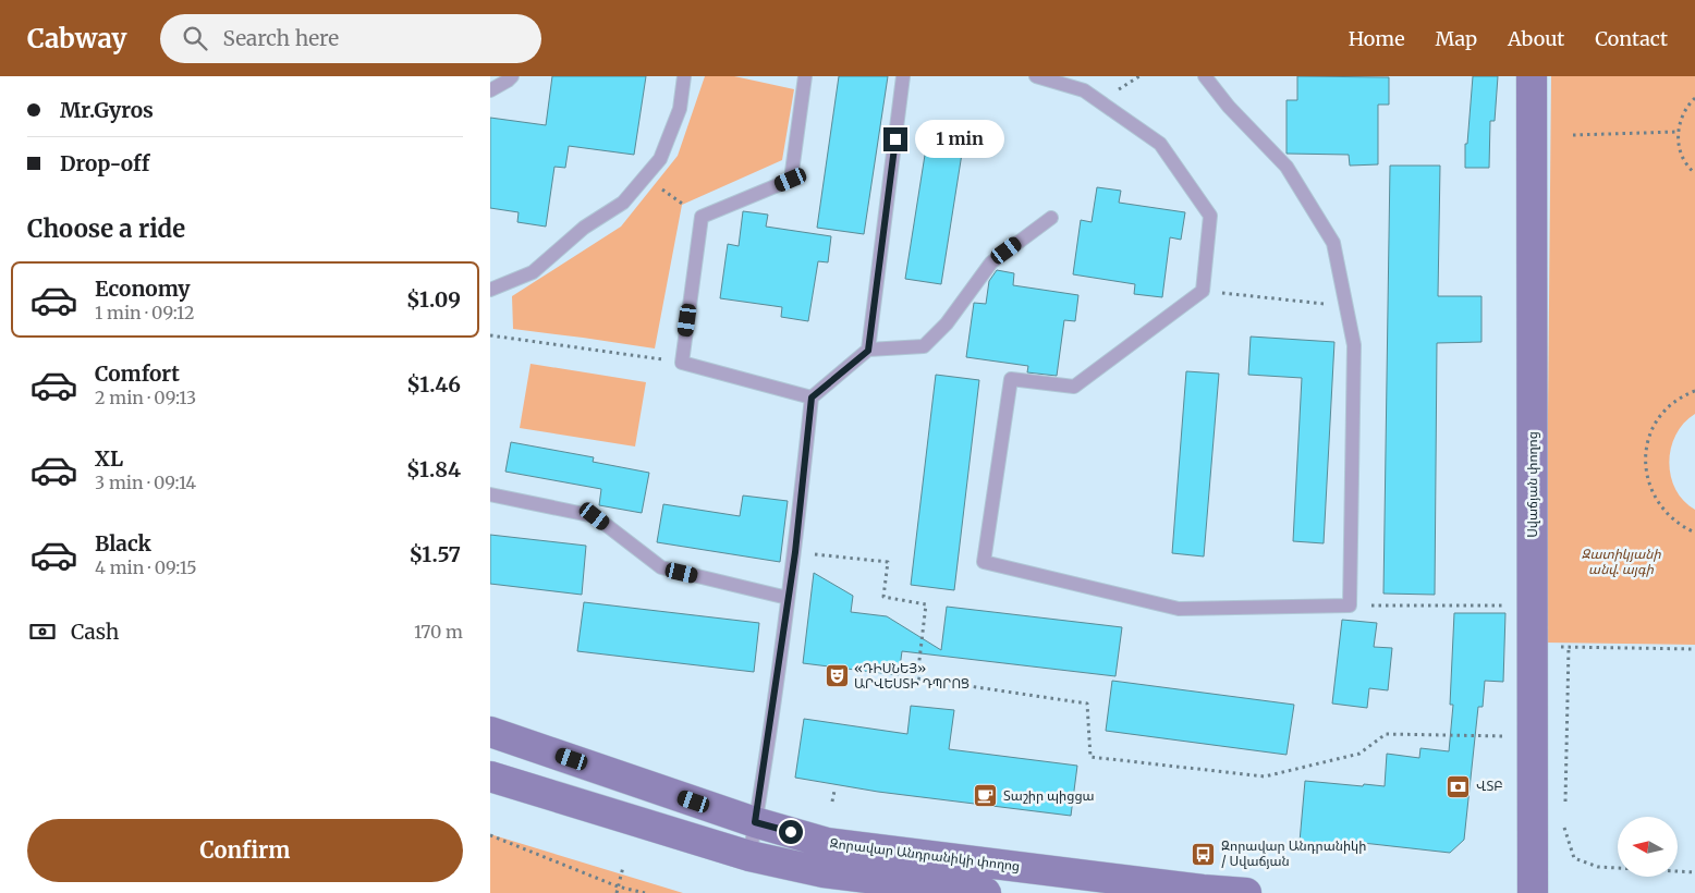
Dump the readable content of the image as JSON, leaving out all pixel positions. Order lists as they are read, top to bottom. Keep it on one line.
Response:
{"streets":{"main road":["Սվաճյան փողոց","Զորավար Անդրանիկի փողոց"]},"parks":["Զատիկյանի անվ. այգի"],"places":{"theatre":["«ԴԻՍՆԵՅ» ԱՐՎԵՍՏԻ ԴՊՐՈՑ"],"bank":["ՎՏԲ"],"cafe":["Տաշիր պիցցա"],"bus stop":["Զորավար Անդրանիկի / Սվաճյան"]},"north":"left","page":{"header":"Cabway","search":"Search here","nav":["Home","Map","About","Contact"],"banner":["Mr.Gyros","Drop-off"],"bubble":"1 min","heading":"Choose a ride","list":[{"name":"Economy","note":"1 min · 09:12","value":"$1.09"},{"name":"Comfort","note":"2 min · 09:13","value":"$1.46"},{"name":"XL","note":"3 min · 09:14","value":"$1.84"},{"name":"Black","note":"4 min · 09:15","value":"$1.57"}],"pay":["Cash","170 m"],"buttons":"Confirm"}}
